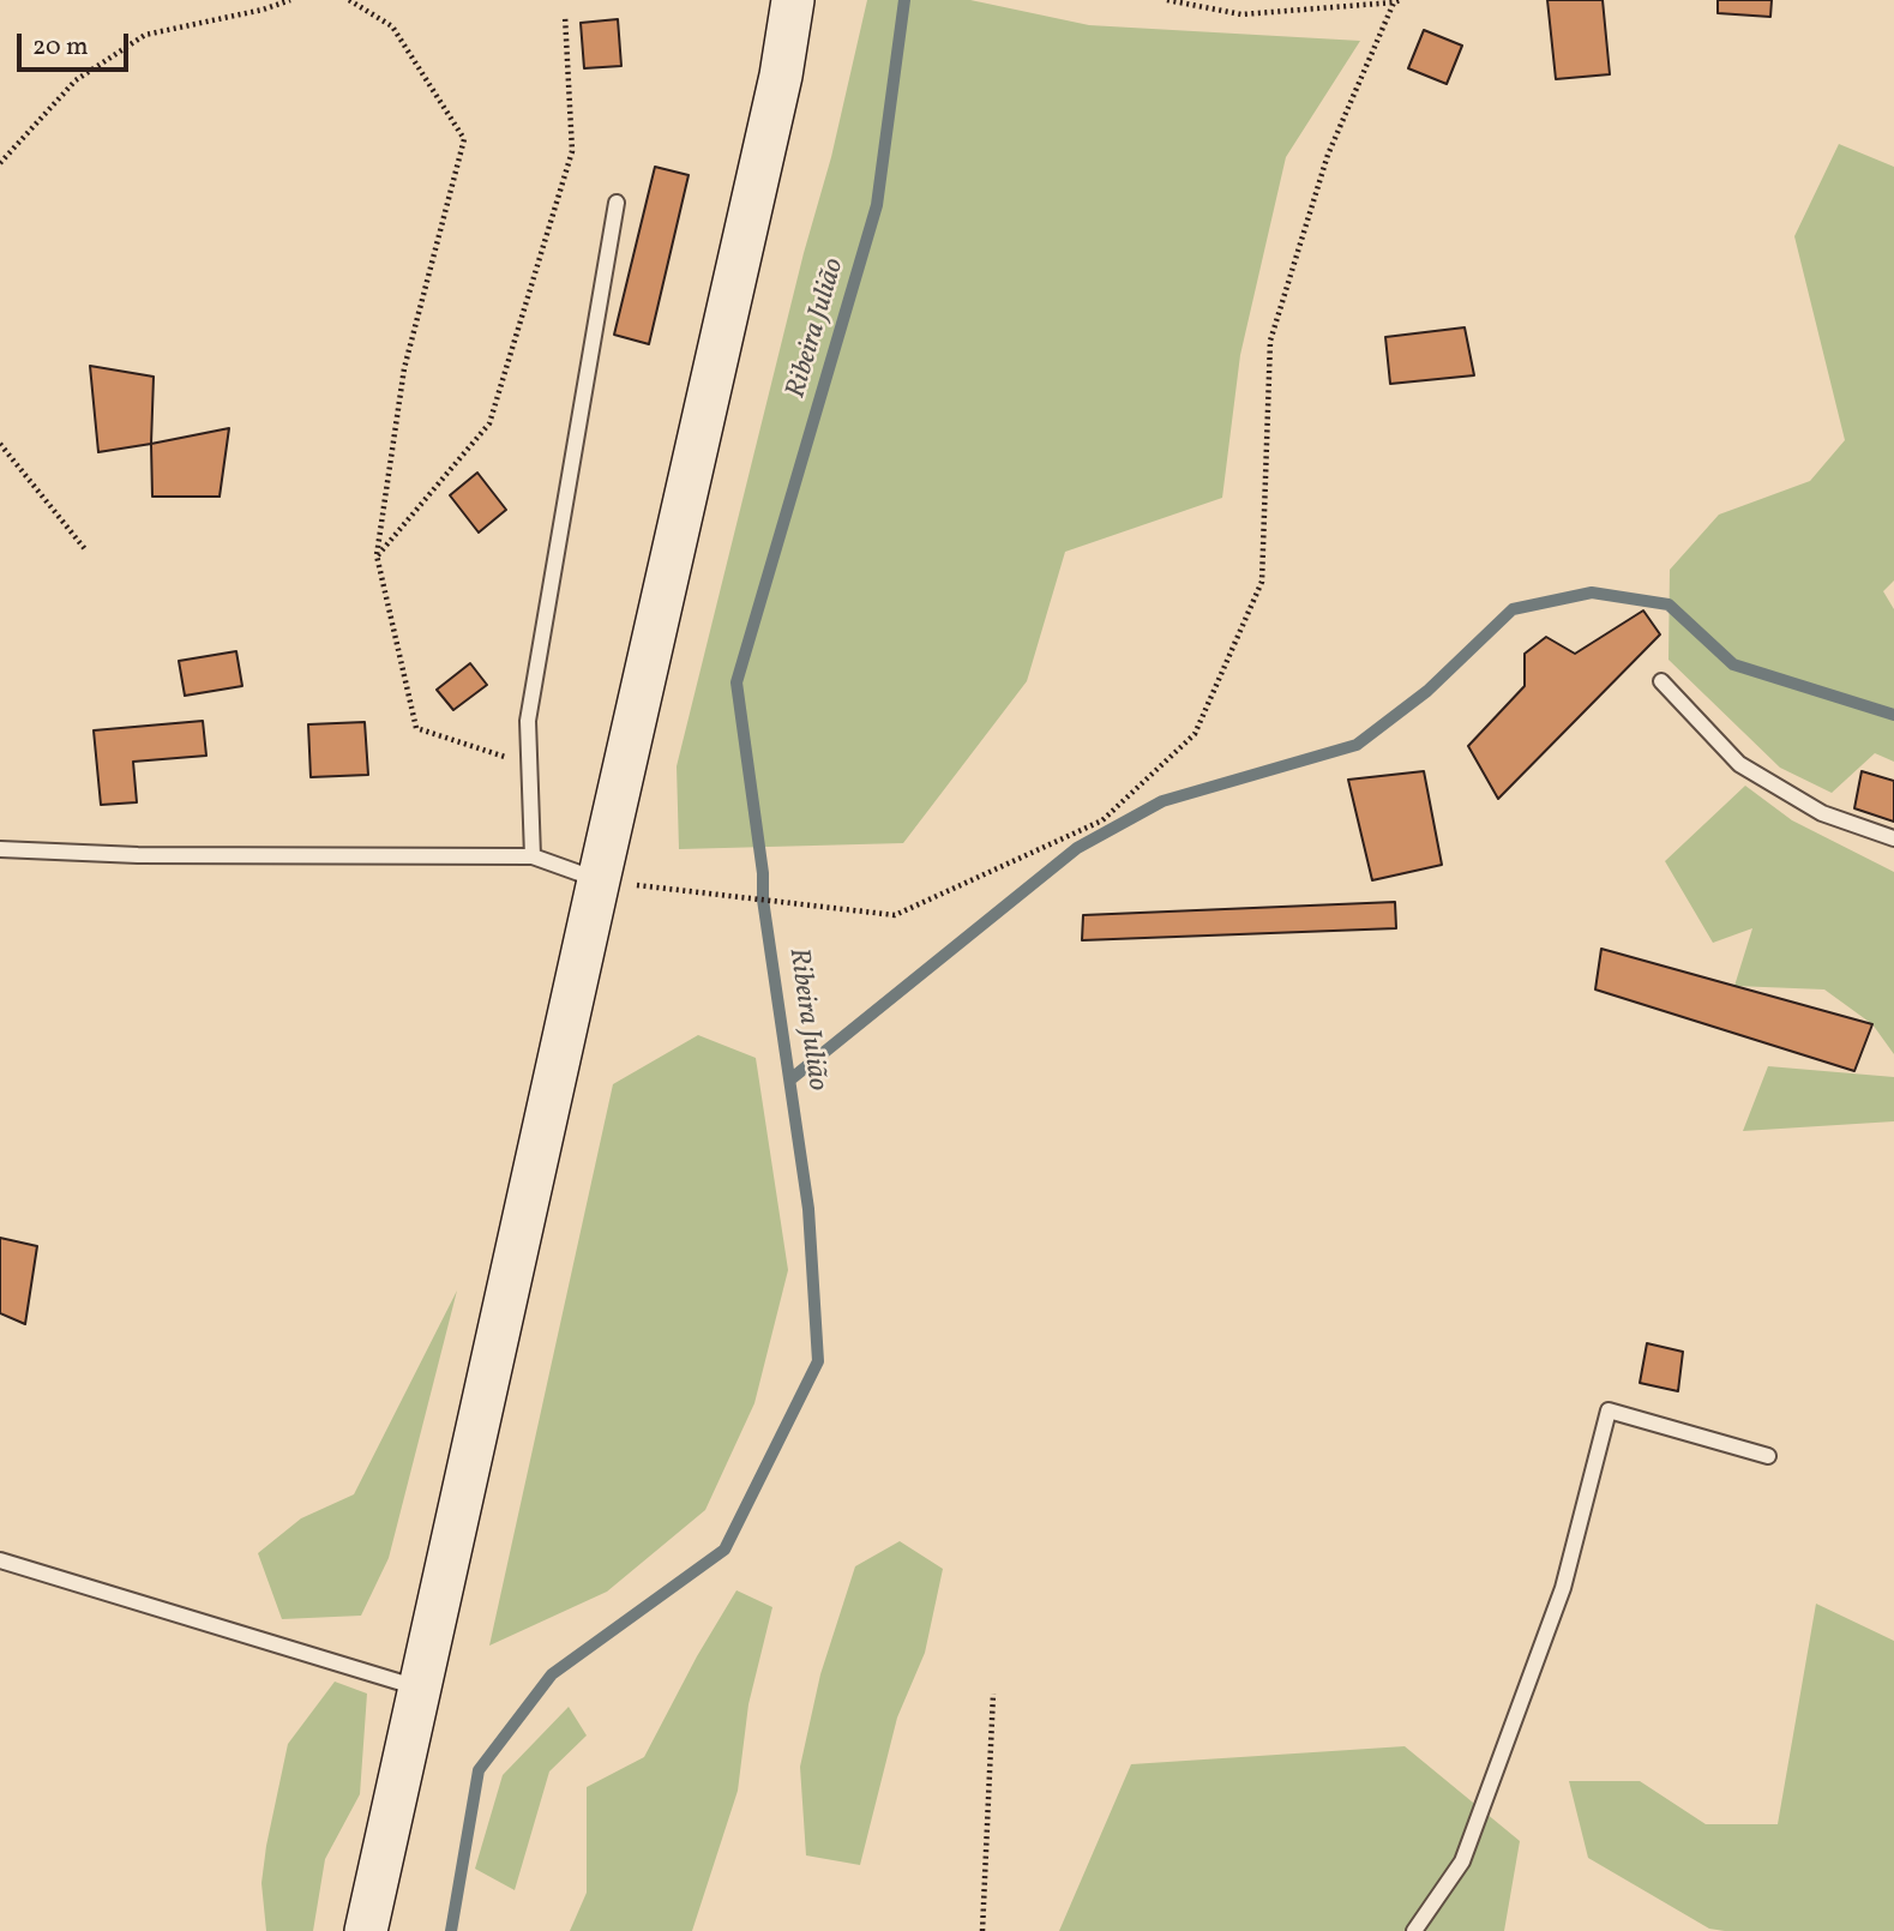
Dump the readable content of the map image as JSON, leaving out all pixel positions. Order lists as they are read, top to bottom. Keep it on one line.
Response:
{"water":["Ribeira Julião"],"scale_bar":"20 m"}
